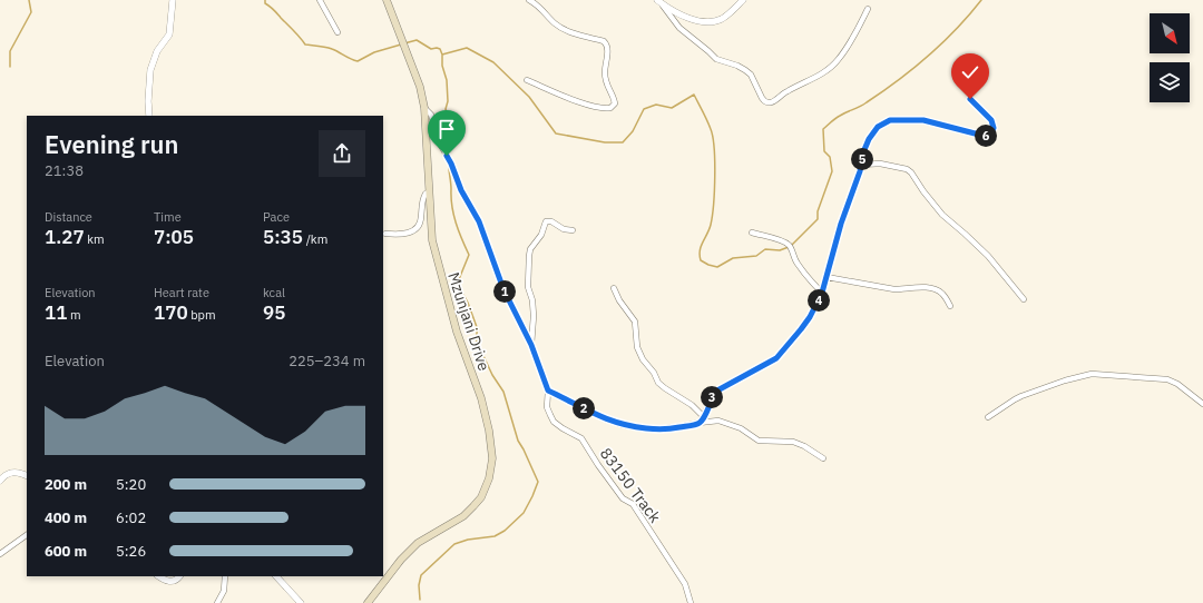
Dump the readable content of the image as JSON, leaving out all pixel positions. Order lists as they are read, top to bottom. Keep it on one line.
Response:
{"streets":{"main road":["Mzunjani Drive"],"street":["83150 Track"]},"crossings":[["Mzunjani Drive","83150 Track"]],"north":"bottom right","page":{"heading":["Evening run","21:38"],"pins":["6","5","1","4","3","2"],"stats":[["Distance","1.27 km"],["Time","7:05"],["Pace","5:35 /km"],["Elevation","11 m"],["Heart rate","170 bpm"],["kcal","95"]],"chart":["Elevation","225–234 m"],"list":[{"name":"200 m","note":"5:20"},{"name":"400 m","note":"6:02"},{"name":"600 m","note":"5:26"}]}}
